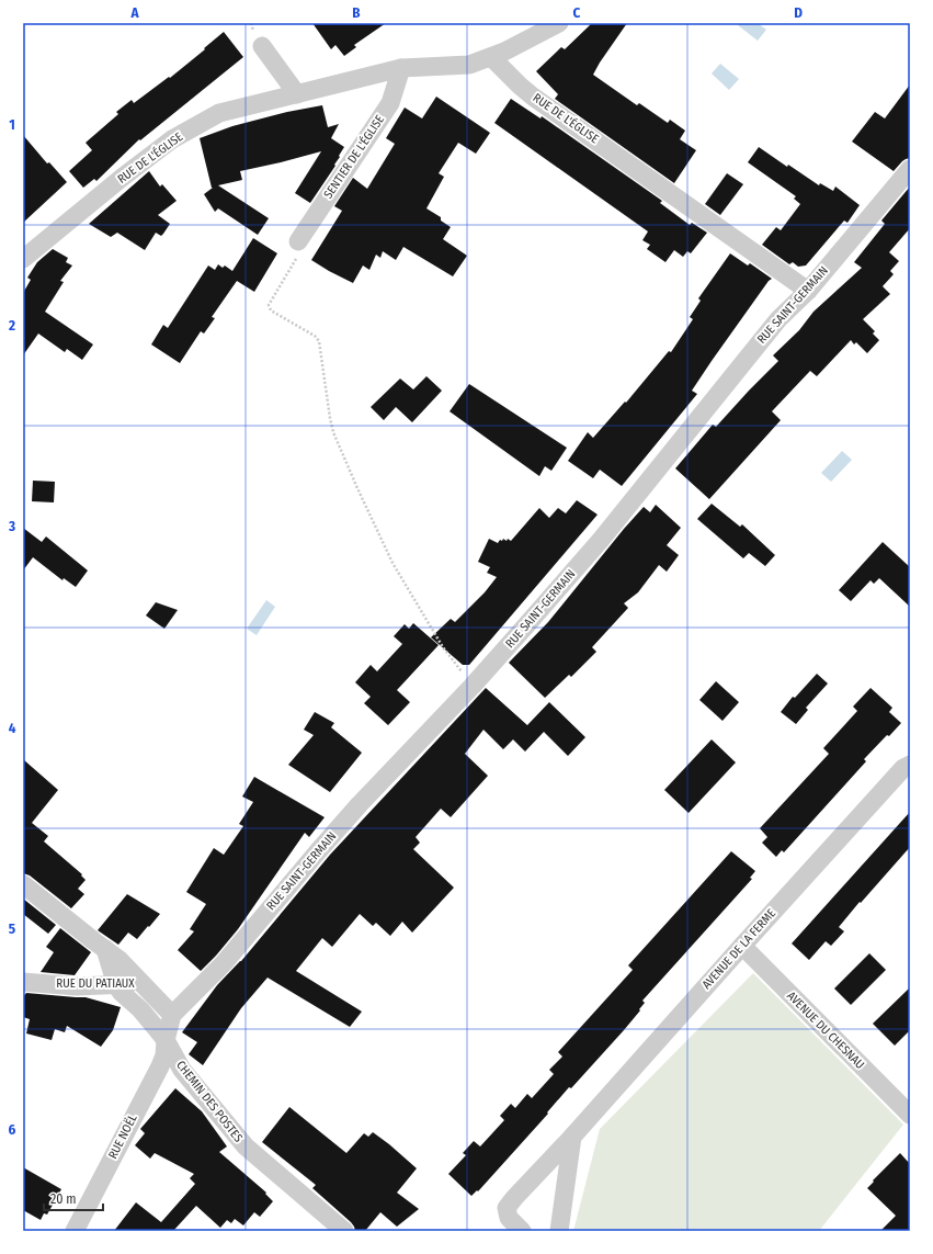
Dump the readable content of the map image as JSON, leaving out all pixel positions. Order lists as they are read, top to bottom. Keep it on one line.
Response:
{"streets":{"street":["RUE DE L'ÉGLISE","SENTIER DE L'ÉGLISE","RUE SAINT-GERMAIN","AVENUE DE LA FERME","RUE DU PATIAUX","AVENUE DU CHESNAU","CHEMIN DES POSTES","RUE NOËL"]},"crossings":[["RUE DE L'ÉGLISE","SENTIER DE L'ÉGLISE"],["RUE DE L'ÉGLISE","RUE SAINT-GERMAIN"],["AVENUE DE LA FERME","AVENUE DU CHESNAU"],["RUE DU PATIAUX","CHEMIN DES POSTES"],["CHEMIN DES POSTES","RUE NOËL"]],"scale_bar":"20 m","grid":{"columns":["A","B","C","D"],"rows":["1","2","3","4","5","6"]}}
